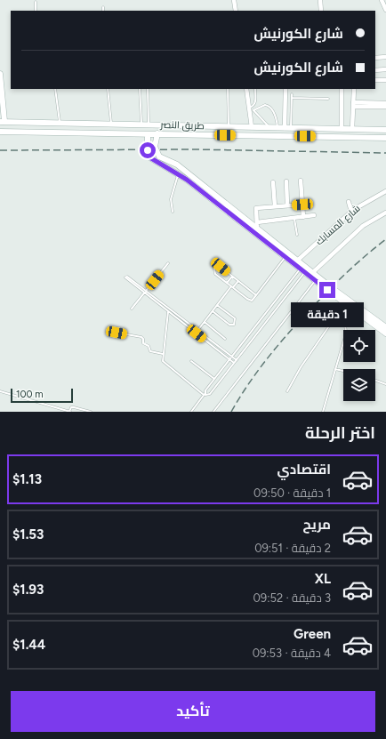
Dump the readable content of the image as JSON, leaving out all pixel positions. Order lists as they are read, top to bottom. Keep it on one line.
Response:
{"streets":{"main road":["طريق النصر"],"street":["شارع المسابك"]},"scale_bar":"100 m","page":{"banner":["شارع الكورنيش","شارع الكورنيش"],"bubble":"1 دقيقة","scale":"100 m","heading":"اختر الرحلة","list":[{"name":"اقتصادي","note":"1 دقيقة · 09:50","value":"$1.13"},{"name":"مريح","note":"2 دقيقة · 09:51","value":"$1.53"},{"name":"XL","note":"3 دقيقة · 09:52","value":"$1.93"},{"name":"Green","note":"4 دقيقة · 09:53","value":"$1.44"}],"buttons":"تأكيد"}}
